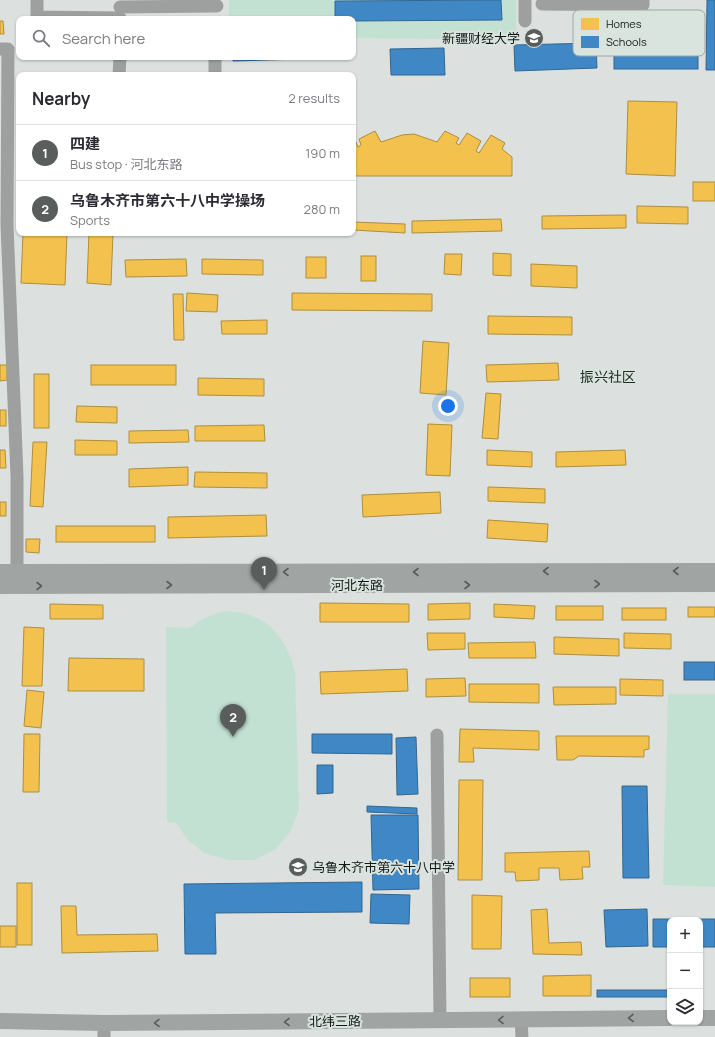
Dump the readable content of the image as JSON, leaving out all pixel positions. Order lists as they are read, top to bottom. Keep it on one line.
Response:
{"streets":{"main road":["河北东路","北纬三路"]},"one_way":["北纬三路"],"districts":["振兴社区"],"places":{"school or university":["新疆财经大学","乌鲁木齐市第六十八中学"]},"legend":["Homes","Schools"],"page":{"search":"Search here","heading":["Nearby","2 results"],"list":[{"mark":"1","name":"四建","note":"Bus stop · 河北东路","value":"190 m"},{"mark":"2","name":"乌鲁木齐市第六十八中学操场","note":"Sports","value":"280 m"}],"pins":["1","2"],"map_buttons":["+","−"]}}
